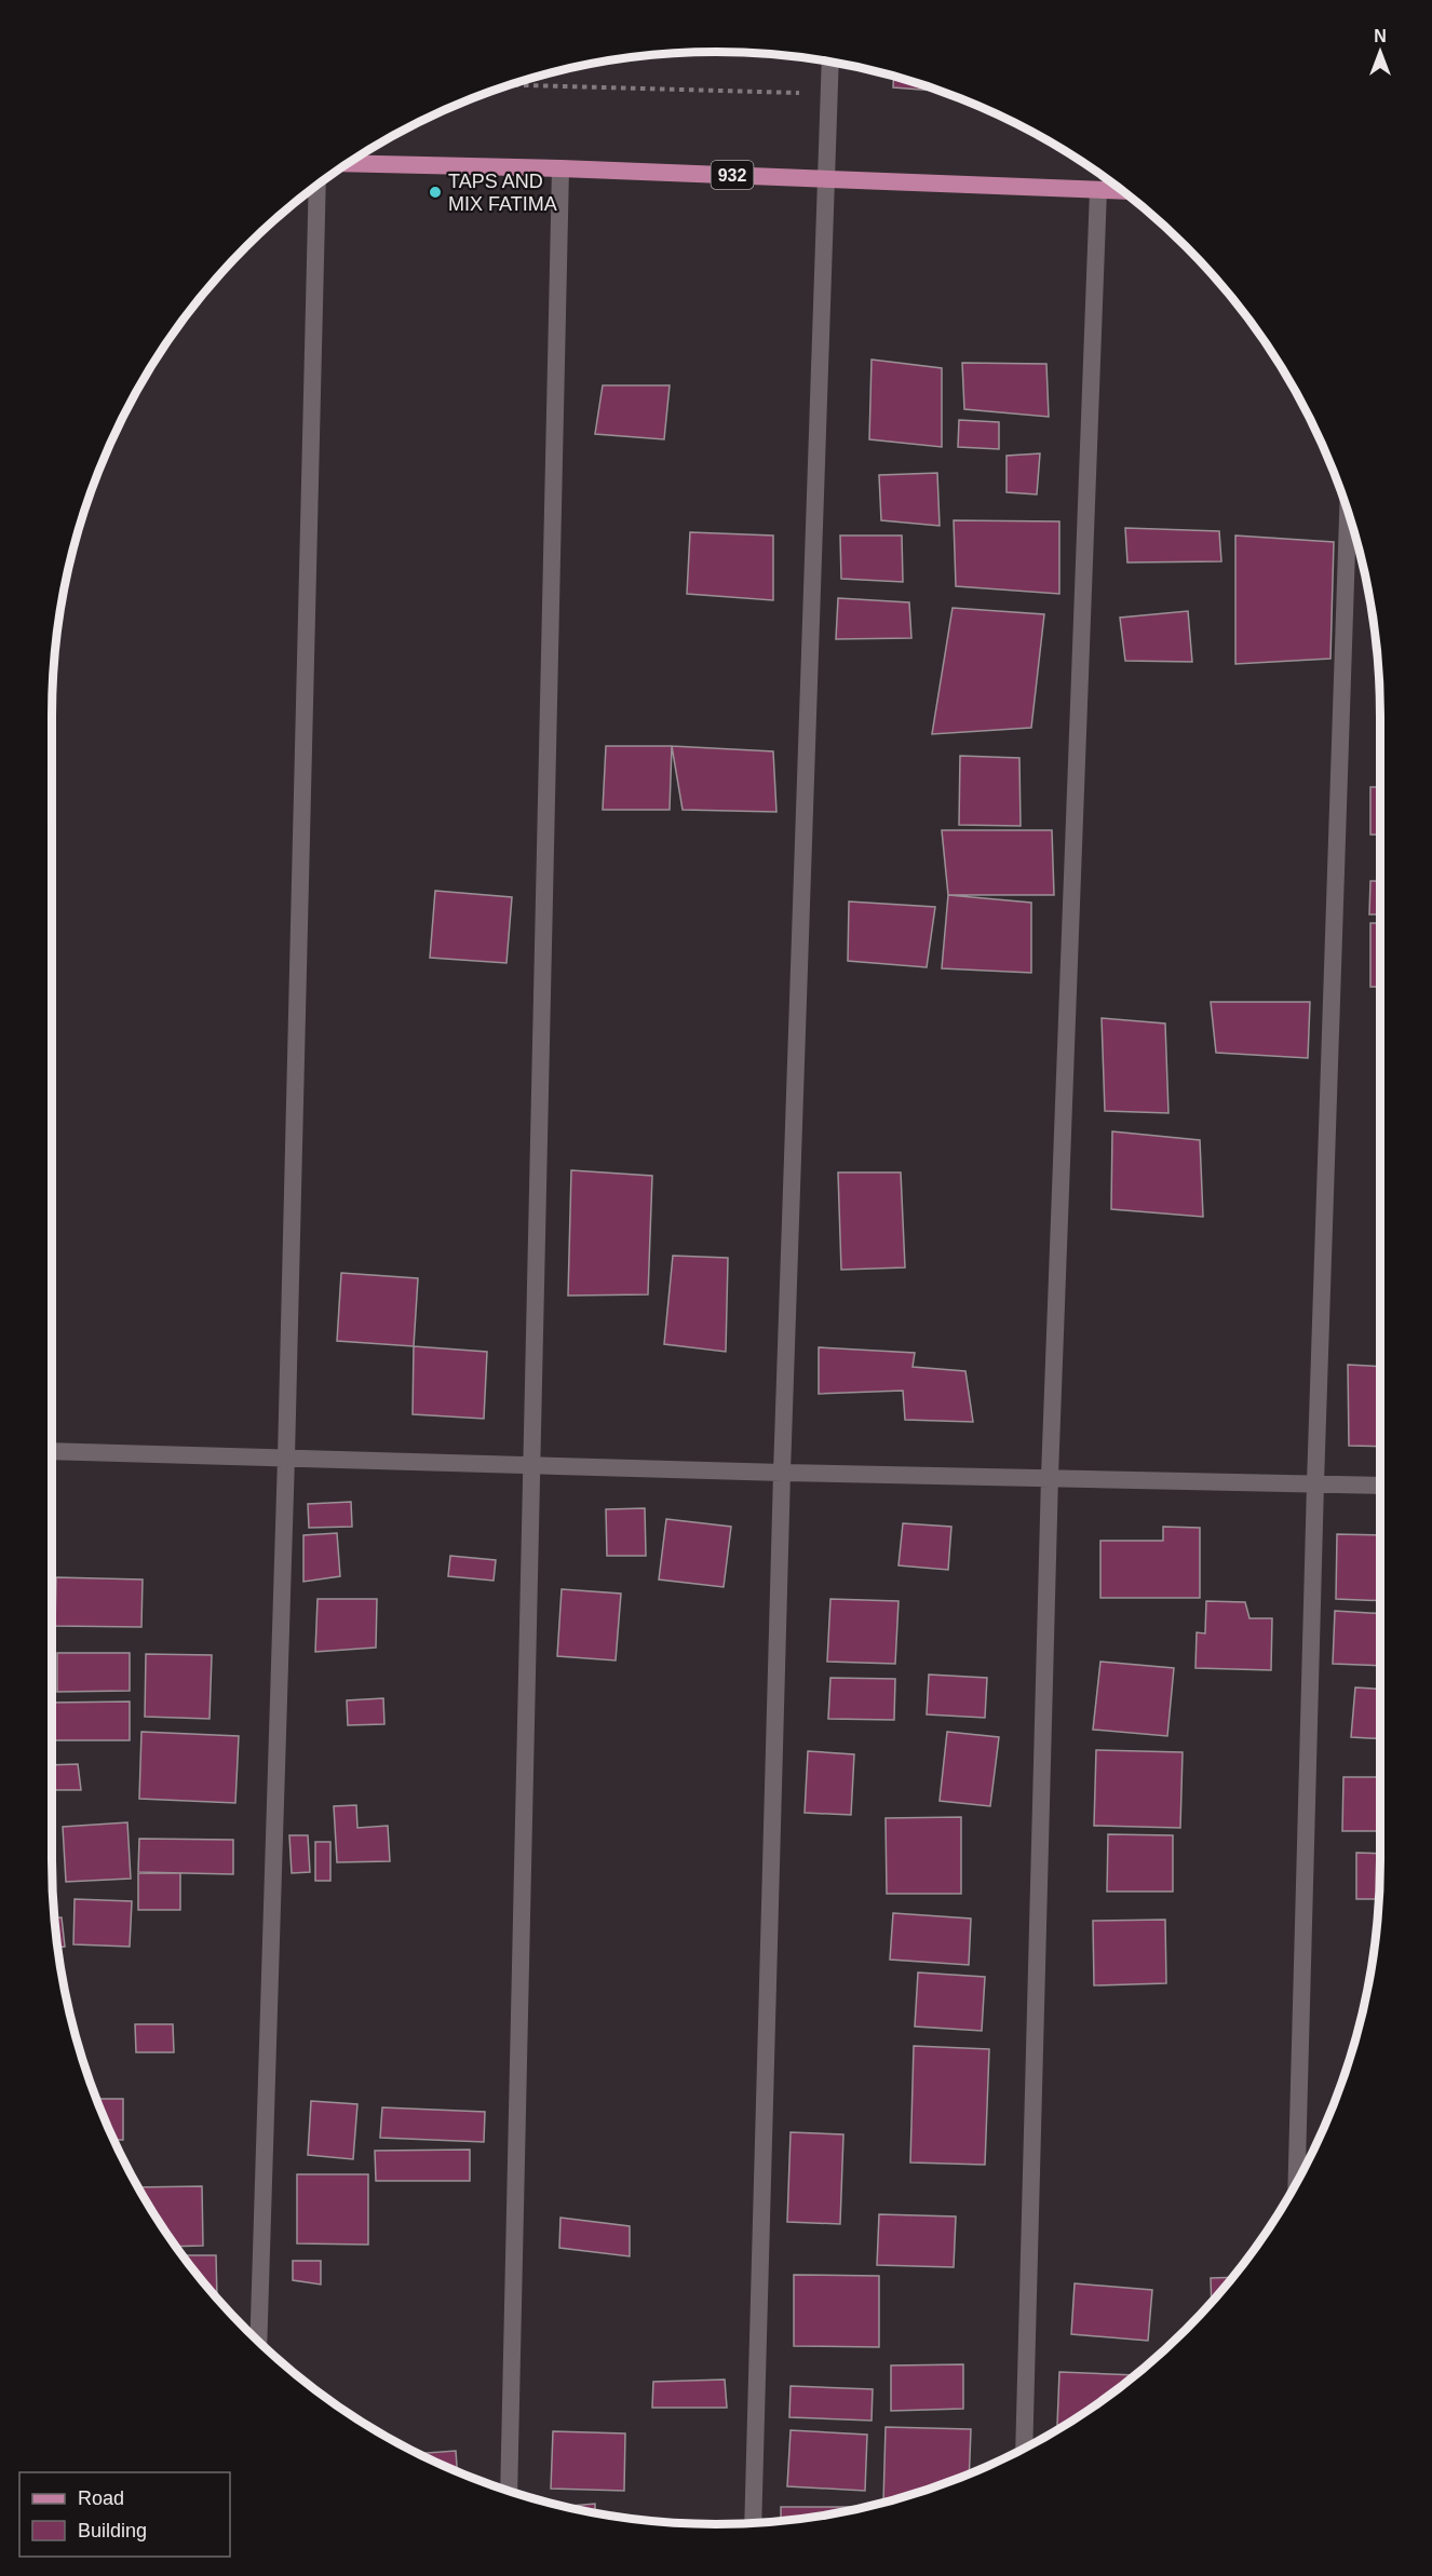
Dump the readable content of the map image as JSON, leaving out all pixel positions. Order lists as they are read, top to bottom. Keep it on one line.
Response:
{"streets":{"main road":["932"]},"places":["TAPS AND MIX FATIMA"],"legend":["Road","Building"],"north":"top"}
